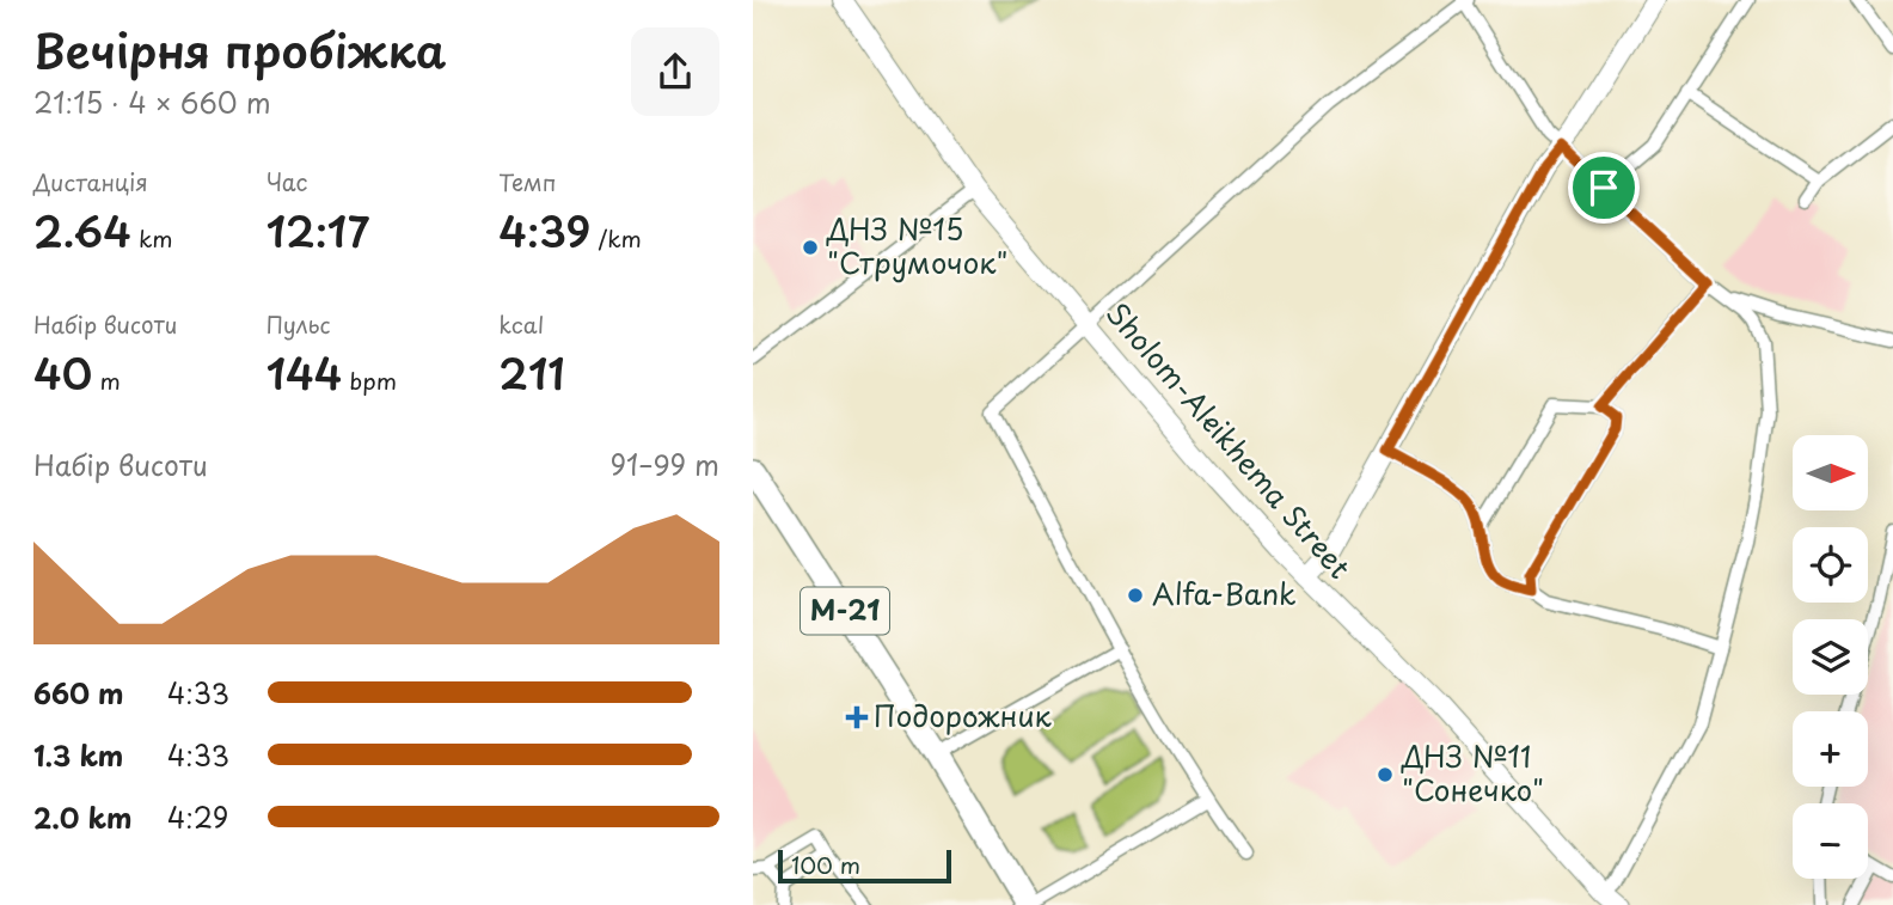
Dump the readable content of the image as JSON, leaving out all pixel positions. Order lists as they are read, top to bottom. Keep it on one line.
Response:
{"streets":{"highway":["М-21"],"street":["Sholom-Aleikhema Street"]},"places":{"other":["ДНЗ №15 \"Струмочок\"","Alfa-Bank","ДНЗ №11 \"Сонечко\""],"health":["Подорожник"]},"scale_bar":"100 m","north":"right","page":{"heading":["Вечірня пробіжка","21:15 · 4 × 660 m"],"stats":[["Дистанція","2.64 km"],["Час","12:17"],["Темп","4:39 /km"],["Набір висоти","40 m"],["Пульс","144 bpm"],["kcal","211"]],"chart":["Набір висоти","91–99 m"],"map_buttons":["+","−"],"list":[{"name":"660 m","note":"4:33"},{"name":"1.3 km","note":"4:33"},{"name":"2.0 km","note":"4:29"}],"scale":"100 m"}}
